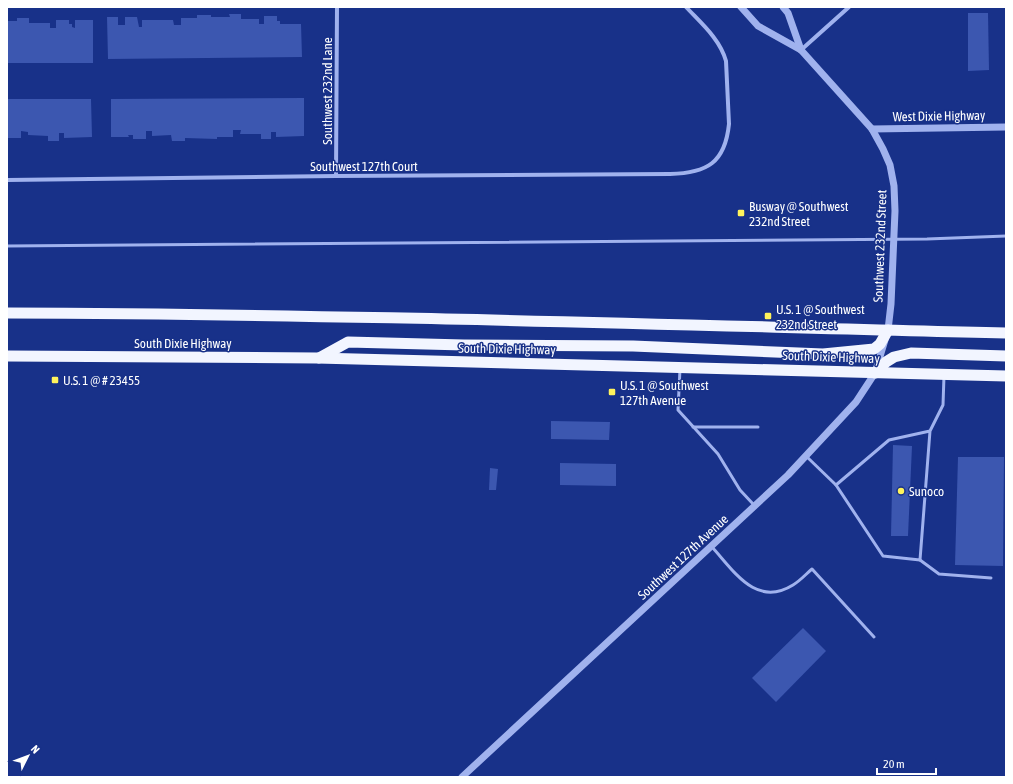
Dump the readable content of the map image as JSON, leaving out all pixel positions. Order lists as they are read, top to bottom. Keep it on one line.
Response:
{"streets":{"highway":["South Dixie Highway"],"street":["Southwest 232nd Lane","West Dixie Highway","Southwest 127th Court","Southwest 232nd Street","Southwest 127th Avenue"]},"crossings":[["Southwest 232nd Lane","Southwest 127th Court"],["West Dixie Highway","Southwest 232nd Street"],["Southwest 232nd Street","South Dixie Highway"],["Southwest 232nd Street","Southwest 127th Avenue"],["South Dixie Highway","Southwest 127th Avenue"]],"places":{"transit":["Busway @ Southwest 232nd Street","U.S. 1 @ Southwest 232nd Street","U.S. 1 @ # 23455","U.S. 1 @ Southwest 127th Avenue"],"other":["Sunoco"]},"scale_bar":"20 m","north":"top right"}
